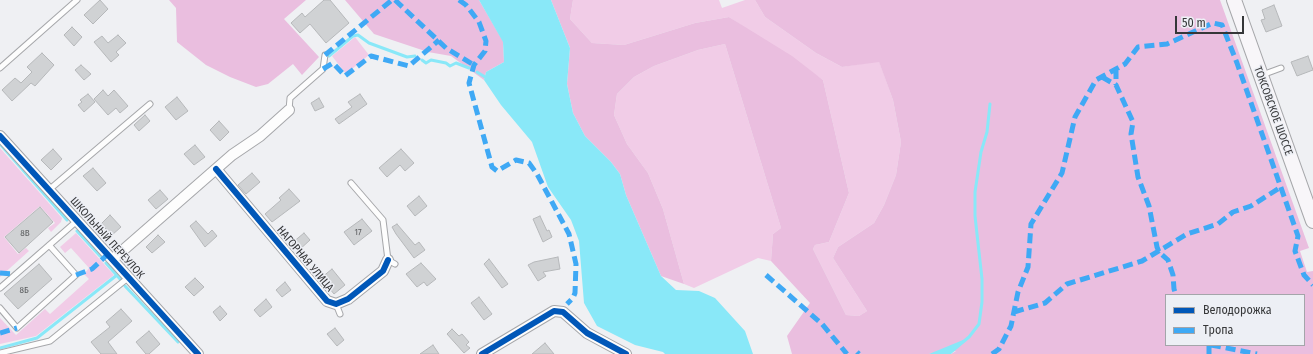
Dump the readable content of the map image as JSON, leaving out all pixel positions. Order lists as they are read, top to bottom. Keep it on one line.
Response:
{"streets":{"main road":["ТОКСОВСКОЕ ШОССЕ"],"street":["ШКОЛЬНЫЙ ПЕРЕУЛОК","НАГОРНАЯ УЛИЦА"]},"house_numbers":["17","8В","8Б"],"legend":["Велодорожка","Тропа"],"scale_bar":"50 m"}
